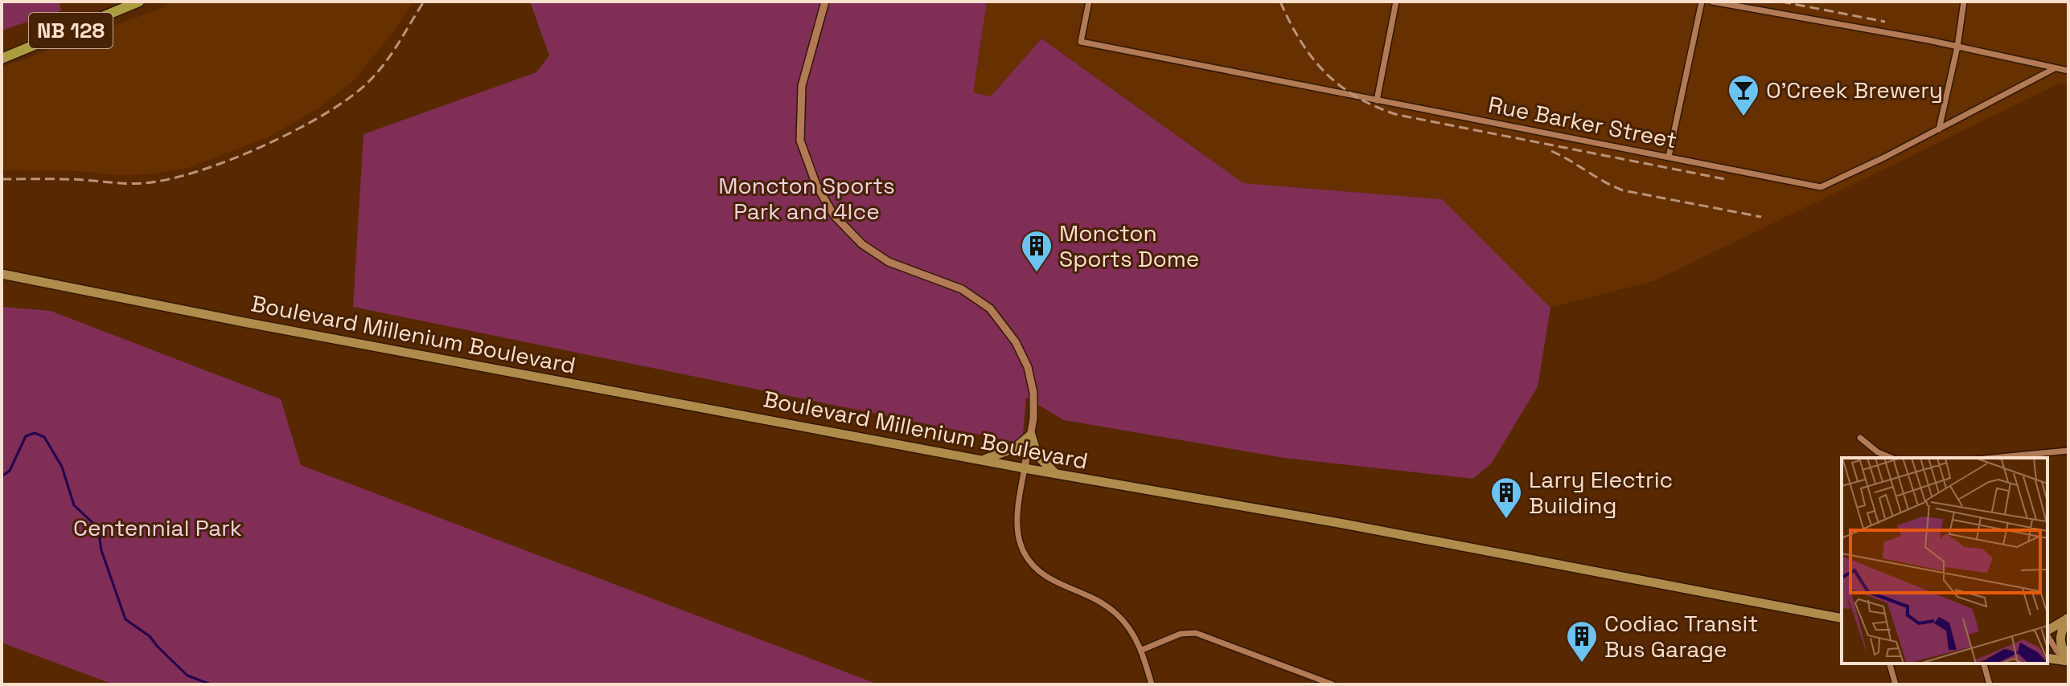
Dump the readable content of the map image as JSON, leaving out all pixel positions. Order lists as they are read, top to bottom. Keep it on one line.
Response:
{"streets":{"main road":["NB 128","Boulevard Millenium Boulevard"],"street":["Rue Barker Street"]},"parks":["Moncton Sports Park and 4Ice","Centennial Park"],"places":{"bar":["O'Creek Brewery"],"building":["Moncton Sports Dome","Larry Electric Building","Codiac Transit Bus Garage"]}}
